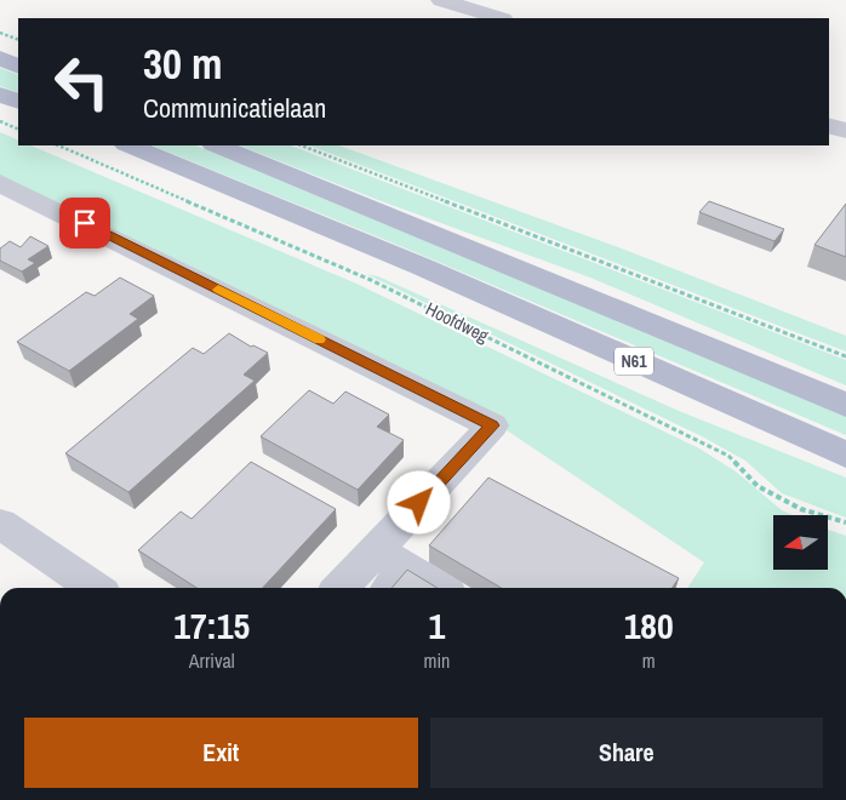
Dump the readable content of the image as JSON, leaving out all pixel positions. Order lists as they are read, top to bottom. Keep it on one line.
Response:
{"streets":{"main road":["Hoofdweg","N61"]},"north":"left","page":{"turn":["30 m","Communicatielaan"],"eta":["17:15","Arrival","1","min","180","m"],"buttons":["Exit","Share"]}}
